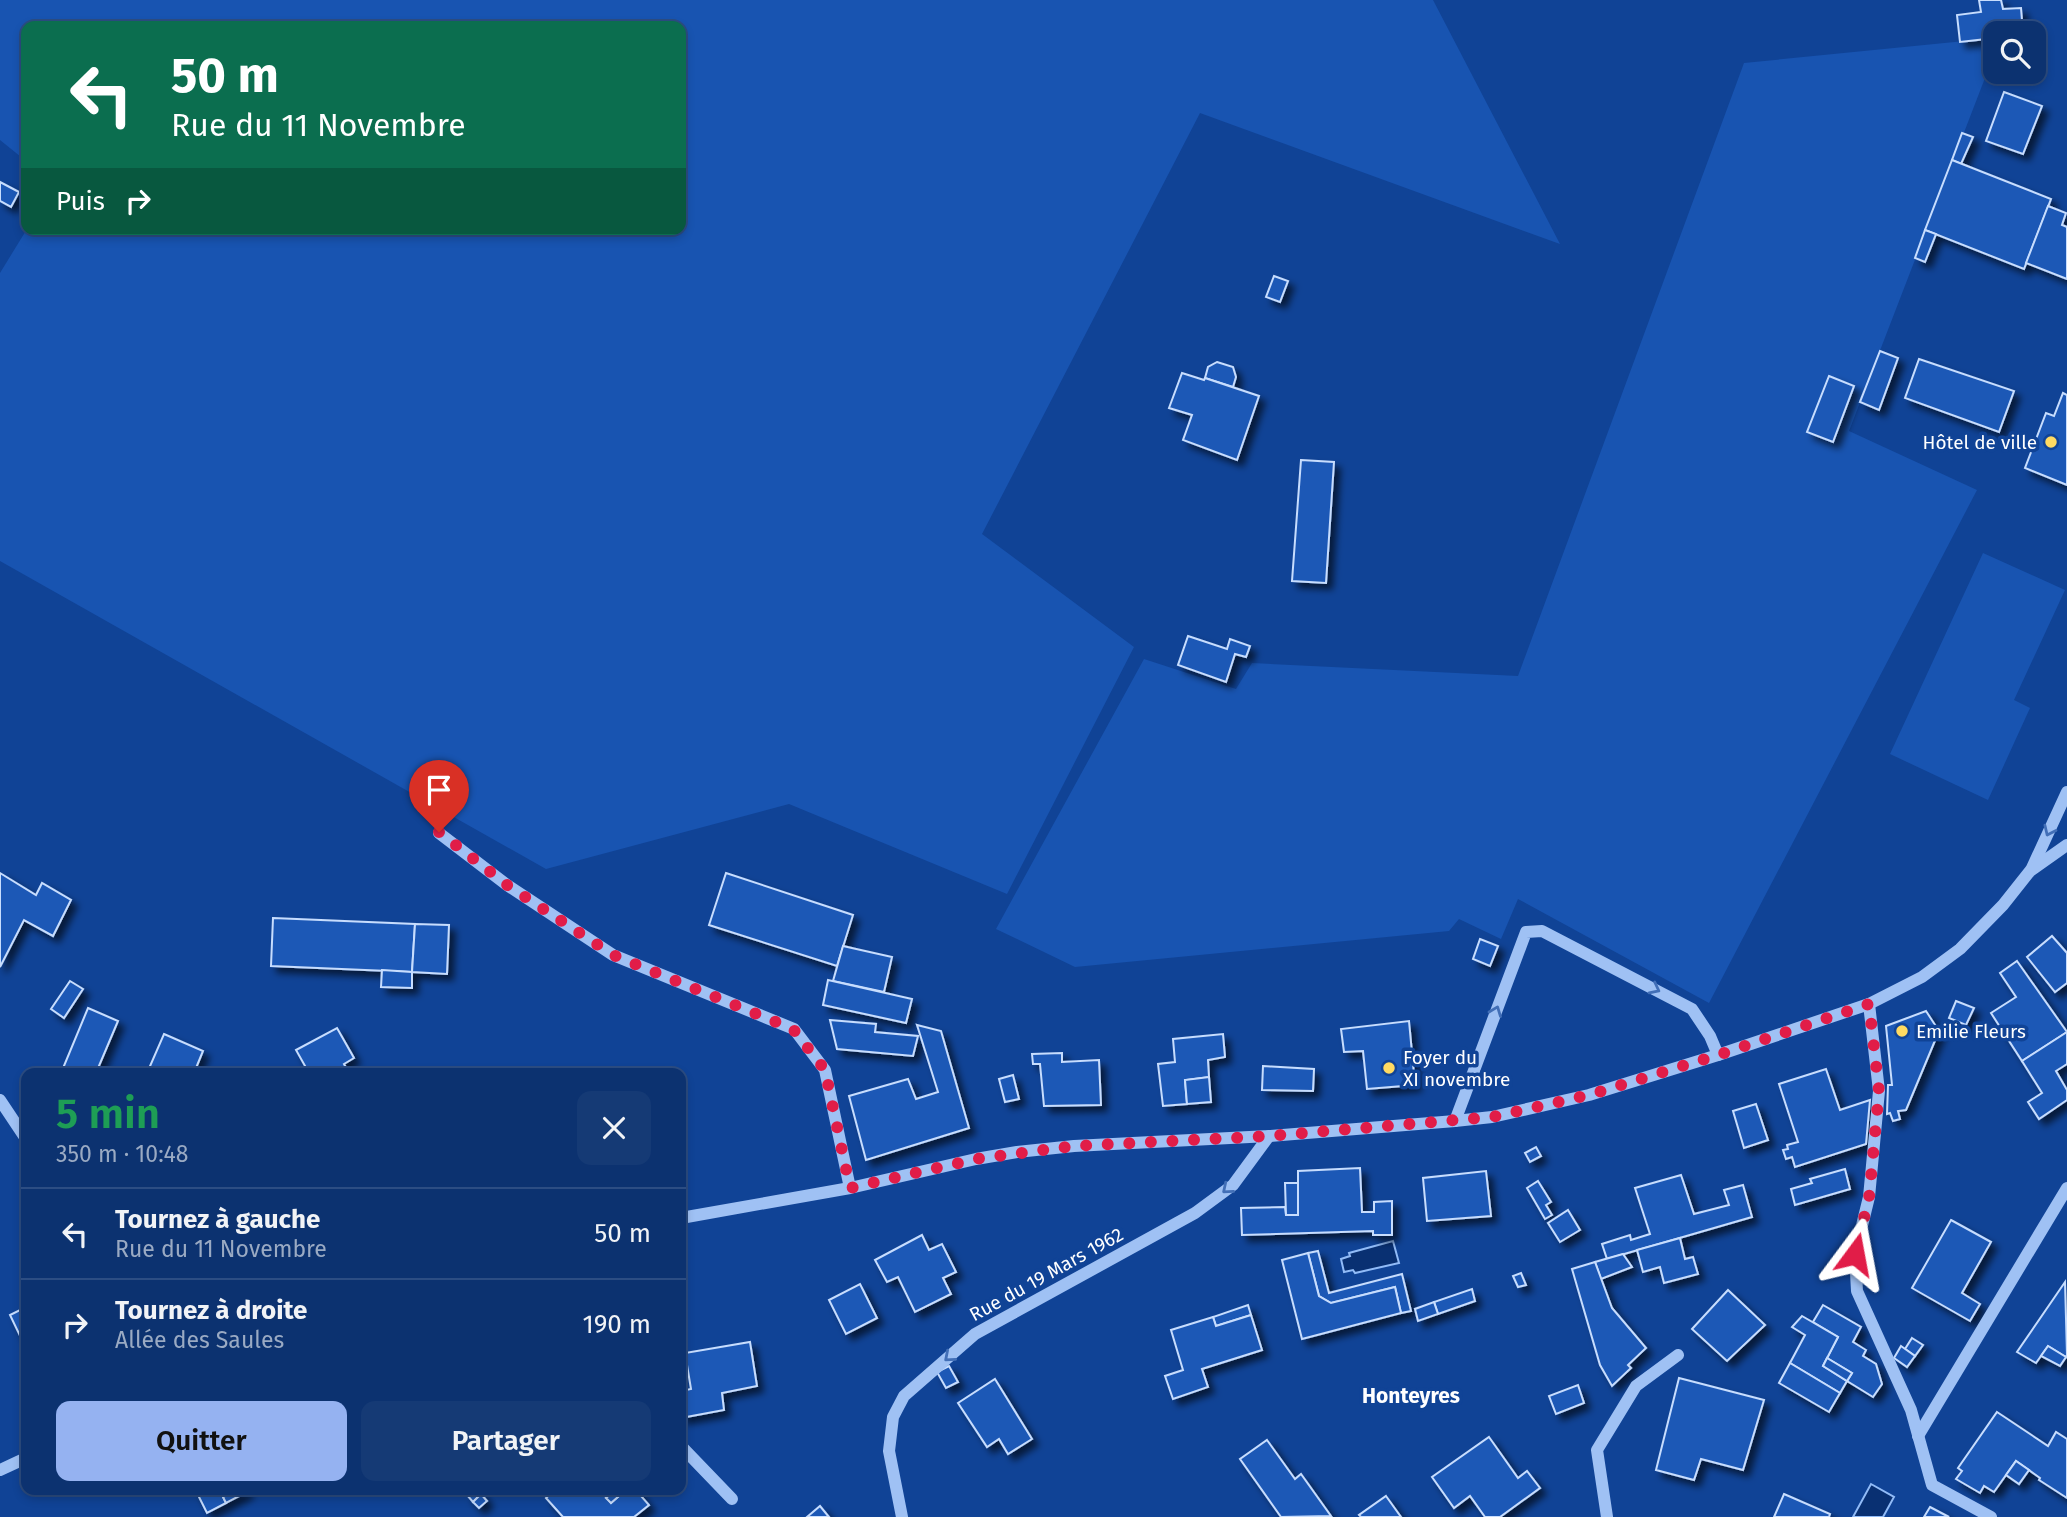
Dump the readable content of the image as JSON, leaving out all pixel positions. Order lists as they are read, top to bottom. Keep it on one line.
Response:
{"streets":{"street":["Rue du 19 Mars 1962"]},"one_way":["Rue du 19 Mars 1962"],"districts":["Honteyres"],"places":["Hôtel de ville","Emilie Fleurs","Foyer du XI novembre"],"page":{"turn":["50 m","Rue du 11 Novembre"],"then":"Puis","heading":["5 min","350 m · 10:48"],"list":[{"name":"Tournez à gauche","note":"Rue du 11 Novembre","value":"50 m"},{"name":"Tournez à droite","note":"Allée des Saules","value":"190 m"}],"buttons":["Quitter","Partager"]}}
